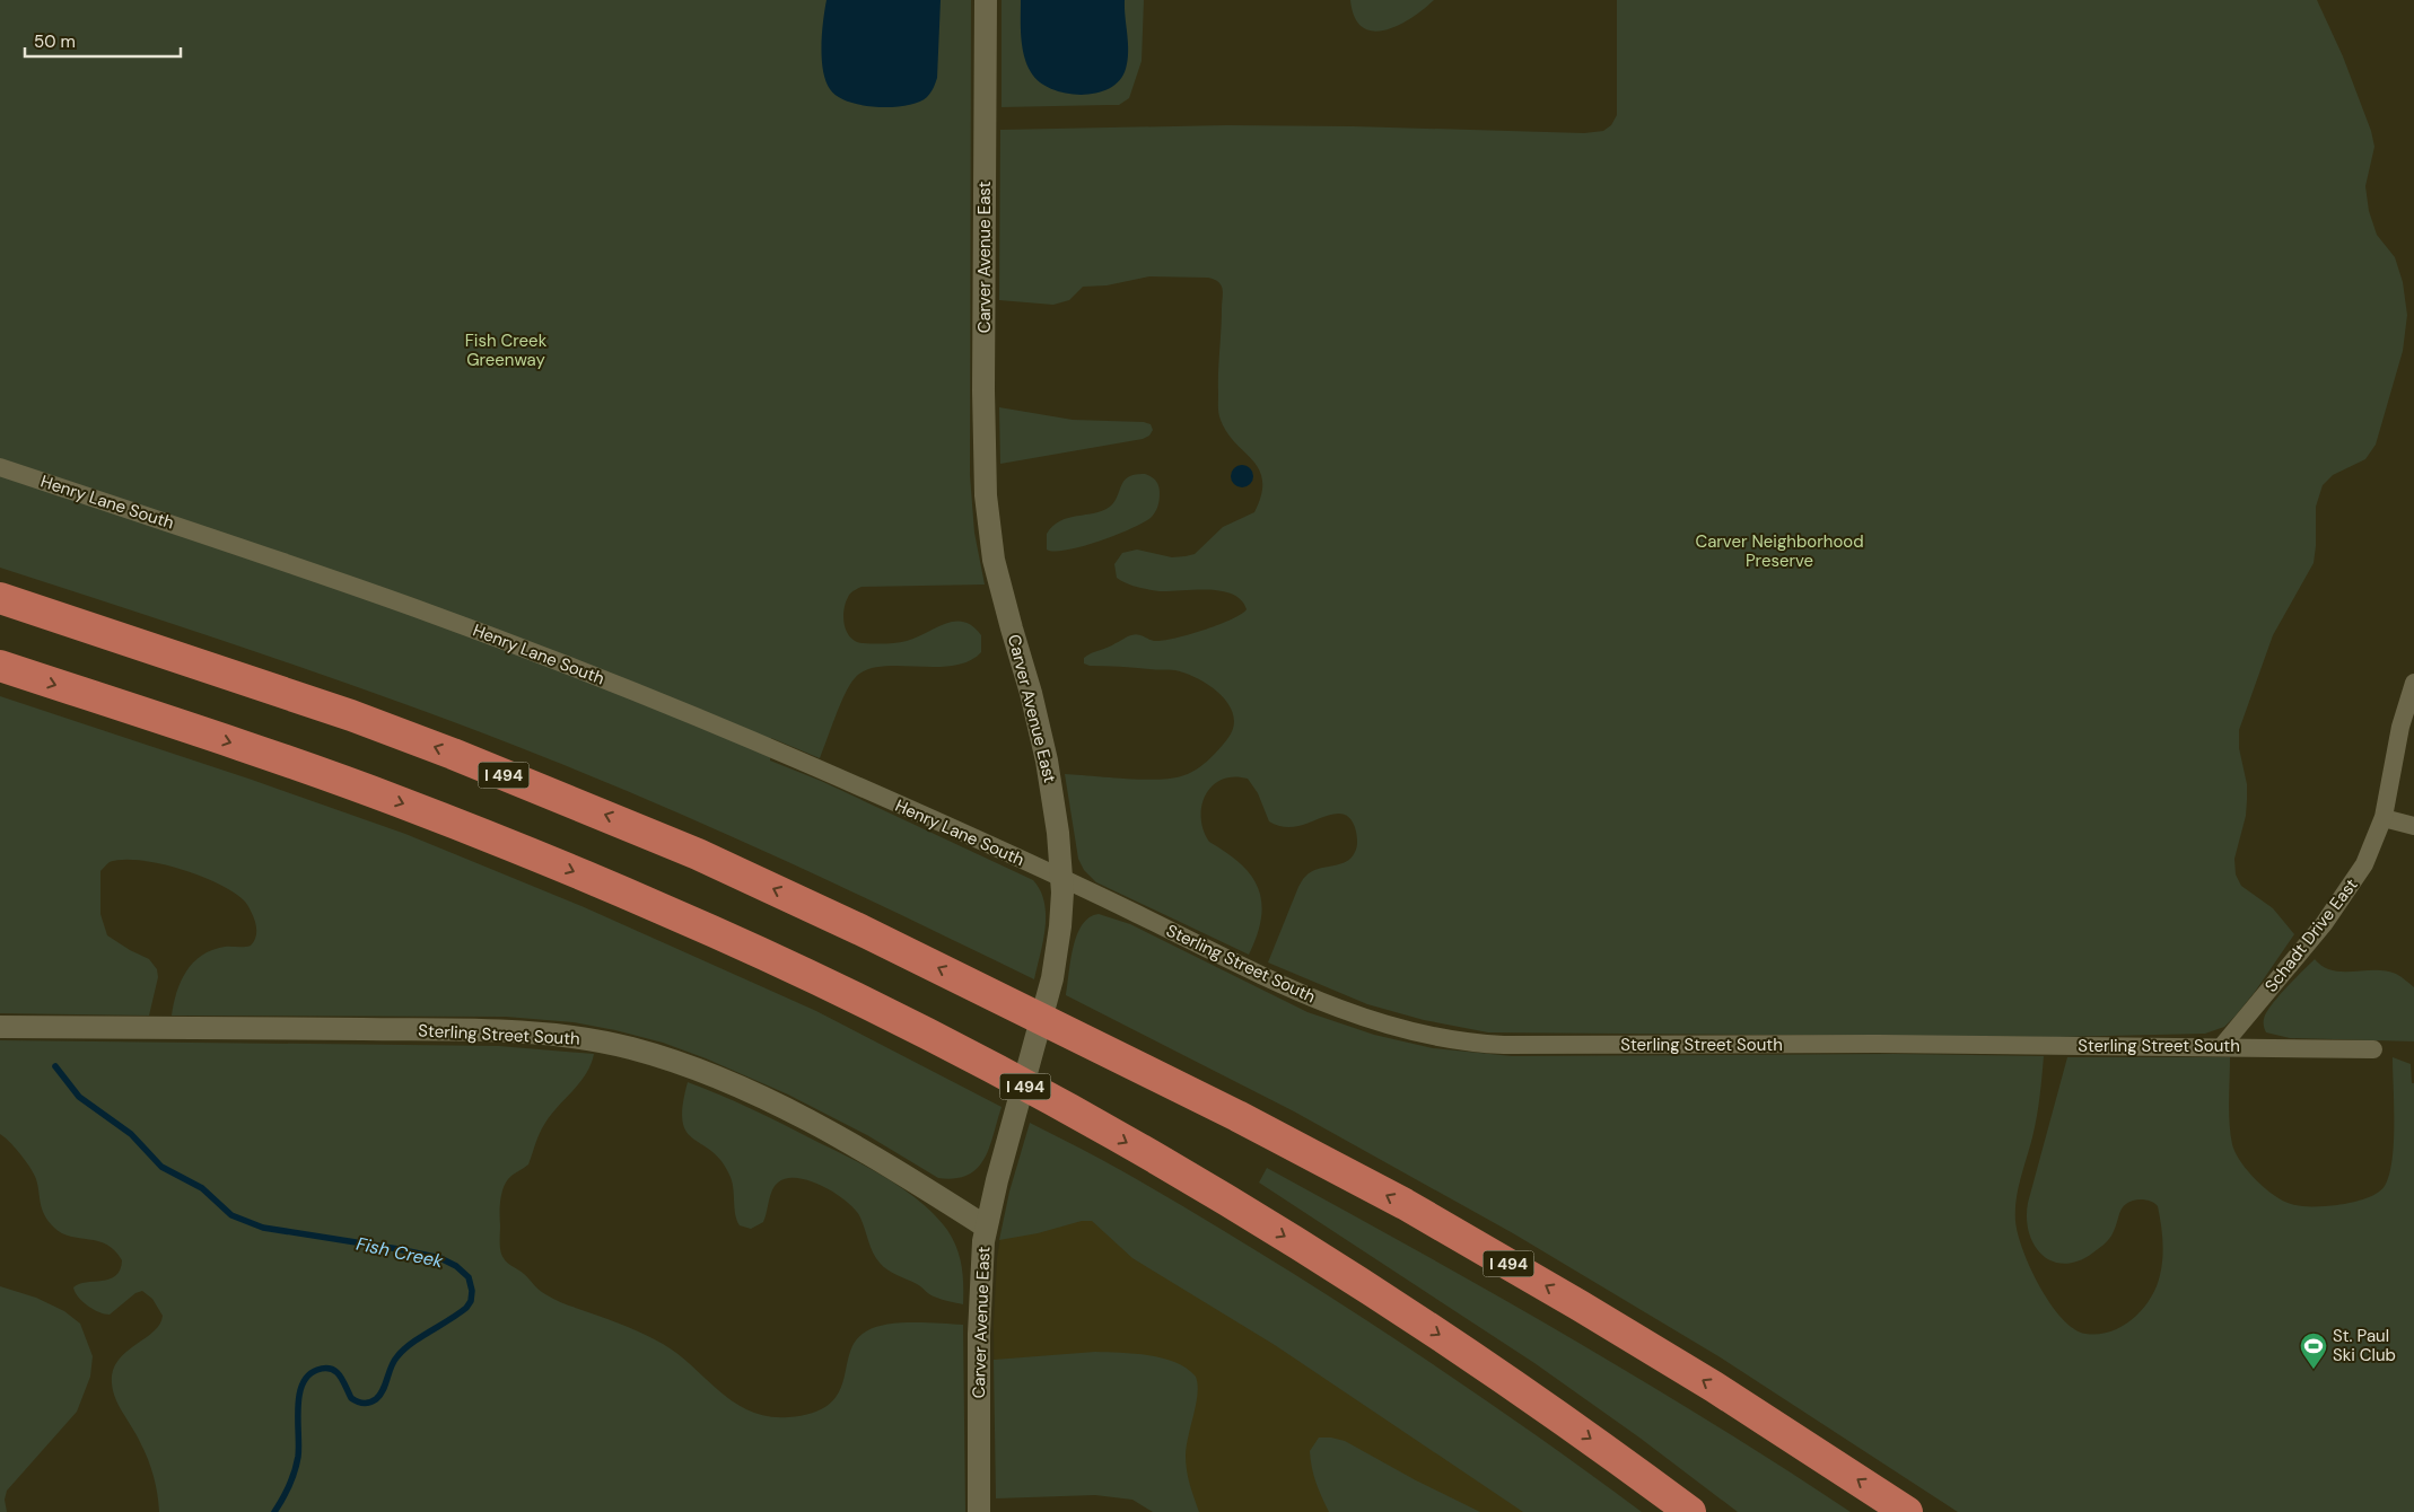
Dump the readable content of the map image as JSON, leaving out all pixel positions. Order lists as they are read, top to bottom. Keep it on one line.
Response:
{"streets":{"highway":["I 494"],"street":["Carver Avenue East","Henry Lane South","Schadt Drive East","Sterling Street South"]},"crossings":[["Carver Avenue East","Henry Lane South"],["Carver Avenue East","Sterling Street South"],["Henry Lane South","Sterling Street South"],["Schadt Drive East","Sterling Street South"]],"water":["Fish Creek"],"parks":["Fish Creek Greenway","Carver Neighborhood Preserve"],"places":{"sports":["St. Paul Ski Club"]},"scale_bar":"50 m"}
